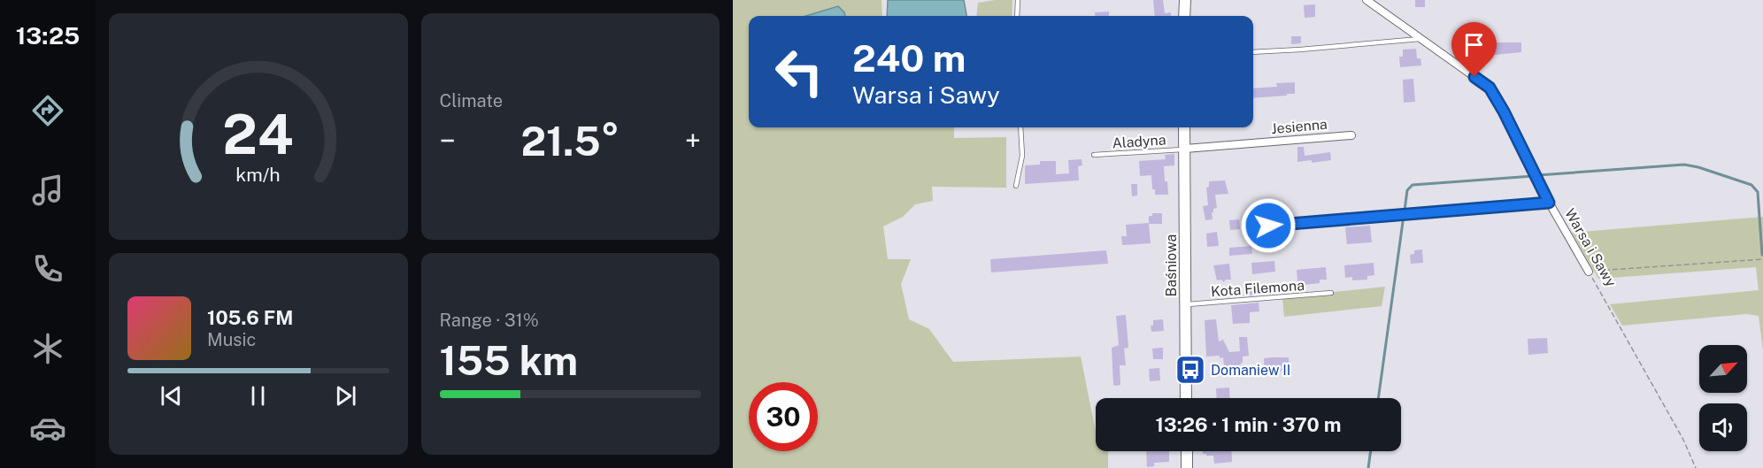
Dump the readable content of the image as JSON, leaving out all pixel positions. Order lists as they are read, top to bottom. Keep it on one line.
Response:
{"streets":{"main road":["Baśniowa"],"street":["Jesienna","Warsa i Sawy"],"lane":["Aladyna","Kota Filemona"]},"crossings":[["Jesienna","Aladyna"],["Jesienna","Baśniowa"],["Aladyna","Baśniowa"],["Baśniowa","Kota Filemona"]],"places":{"bus stop":["Domaniew II"]},"north":"top right","page":{"tabs":"13:25","tile":["Climate",["Range · 31%","155 km"]],"turn":["240 m","Warsa i Sawy"],"heat":["−","21.5°","+"],"song":["105.6 FM","Music"],"limit":"30","trip":"13:26 · 1 min · 370 m","gauge":["24","km/h"]}}
